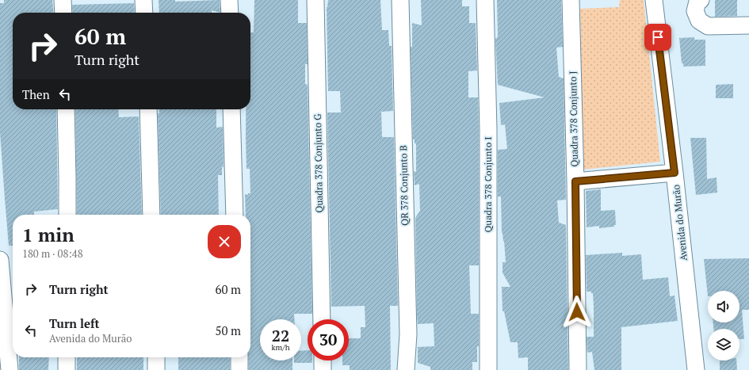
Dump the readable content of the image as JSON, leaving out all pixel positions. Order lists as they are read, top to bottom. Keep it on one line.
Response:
{"streets":{"street":["Quadra 378 Conjunto J","Quadra 378 Conjunto G","Quadra 378 Conjunto I","QR 378 Conjunto B","Avenida do Murão"]},"page":{"turn":["60 m","Turn right"],"then":"Then","heading":["1 min","180 m · 08:48"],"list":[{"name":"Turn right","value":"60 m"},{"name":"Turn left","note":"Avenida do Murão","value":"50 m"}],"speed":"22 km/h","limit":"30"}}
